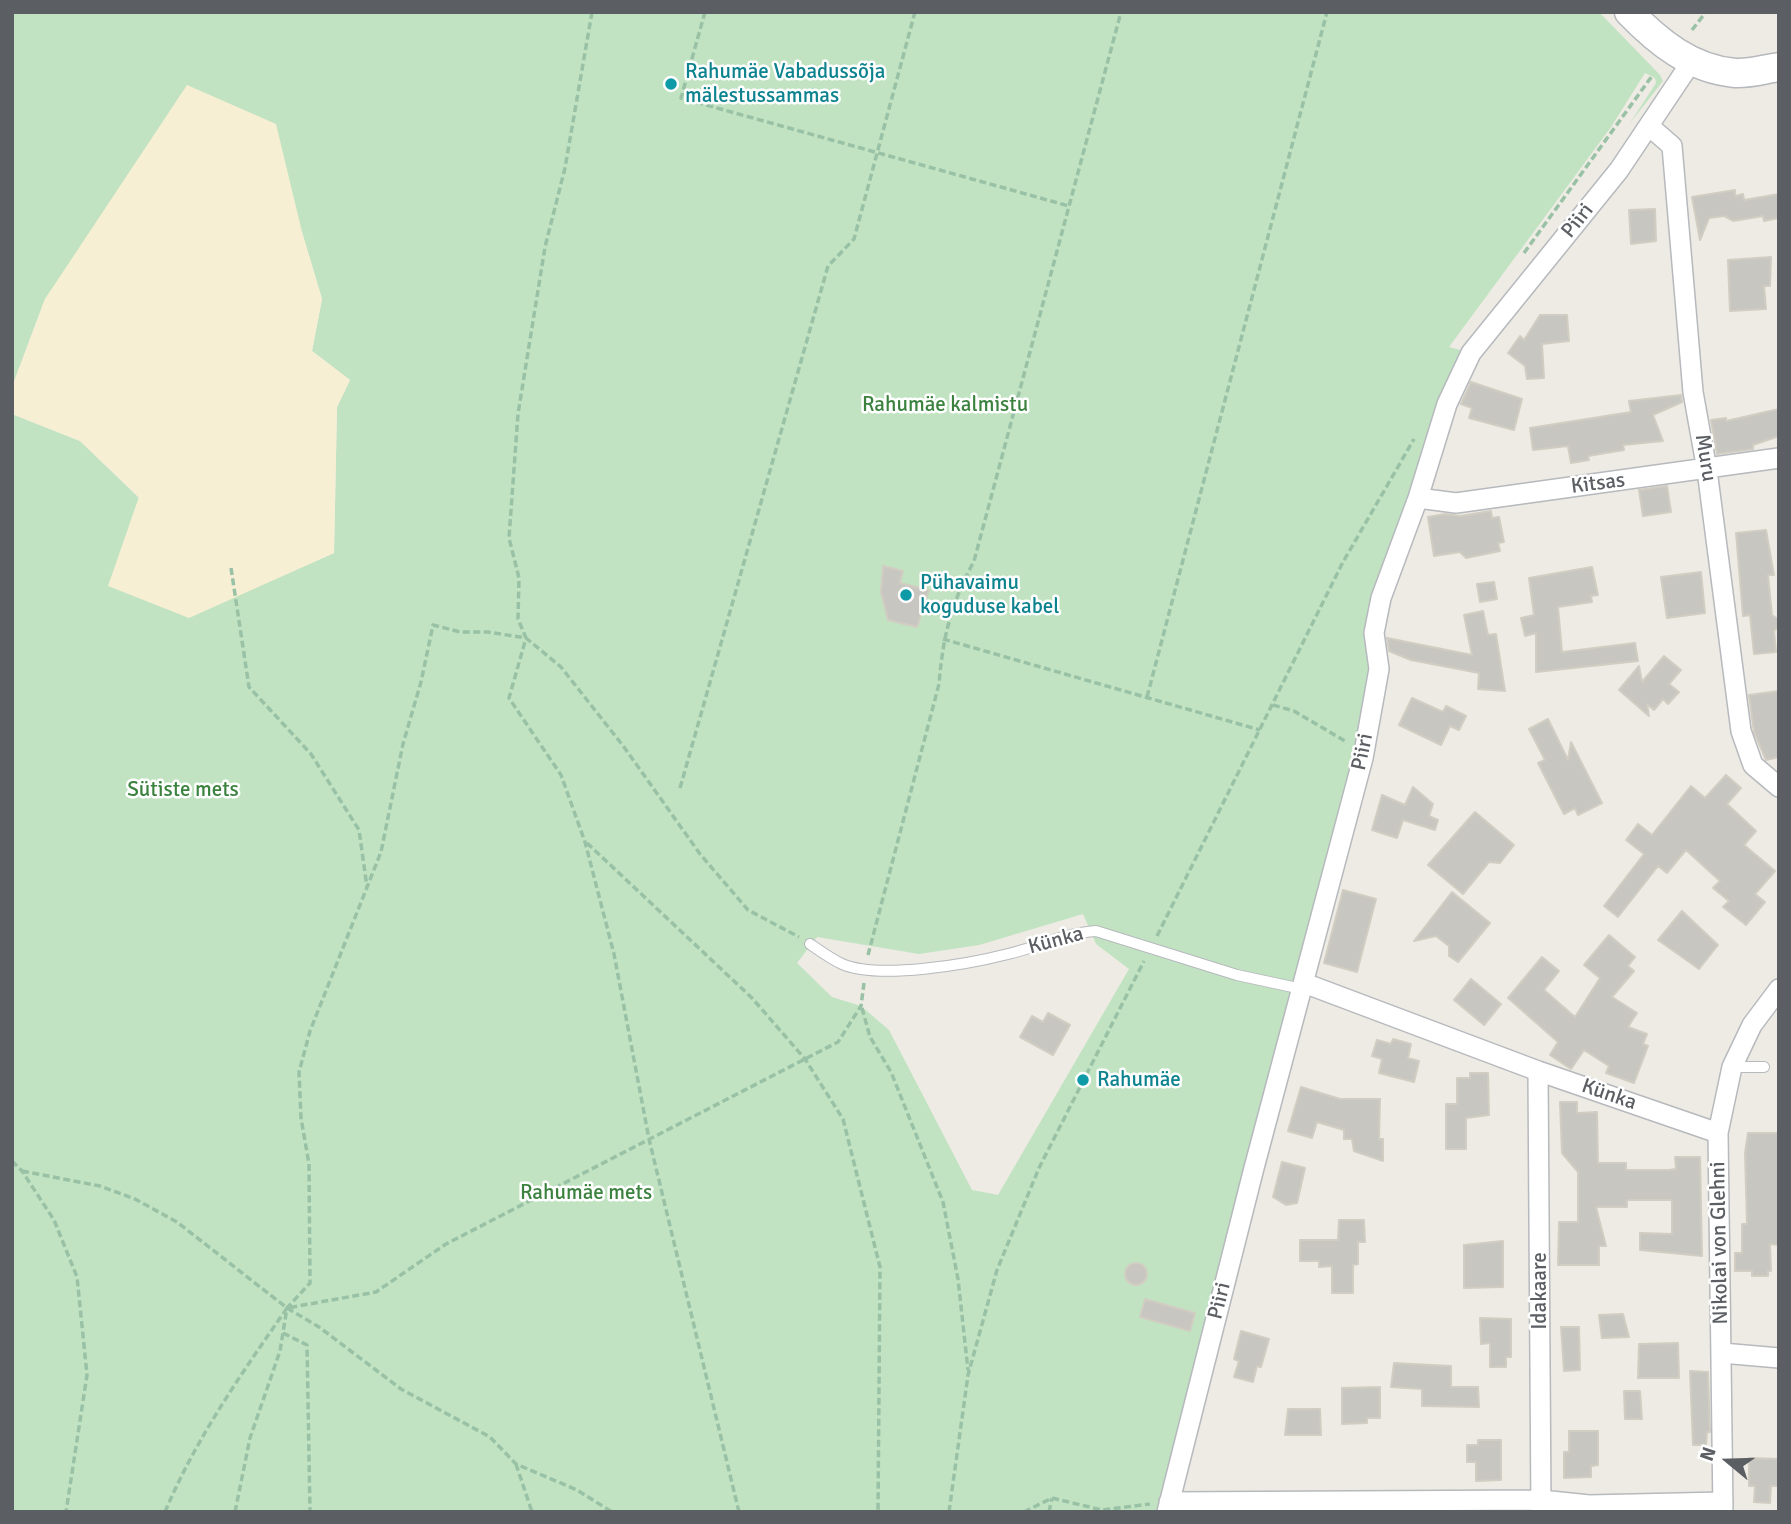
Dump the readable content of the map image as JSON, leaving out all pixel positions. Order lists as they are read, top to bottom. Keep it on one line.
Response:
{"streets":{"street":["Piiri","Muru","Kitsas","Künka","Nikolai von Glehni","Idakaare"]},"crossings":[["Piiri","Muru"],["Piiri","Kitsas"],["Piiri","Künka"],["Muru","Kitsas"],["Künka","Nikolai von Glehni"],["Künka","Idakaare"]],"parks":["Rahumäe kalmistu","Sütiste mets","Rahumäe mets"],"places":["Rahumäe Vabadussõja mälestussammas","Pühavaimu koguduse kabel","Rahumäe"],"north":"left"}
